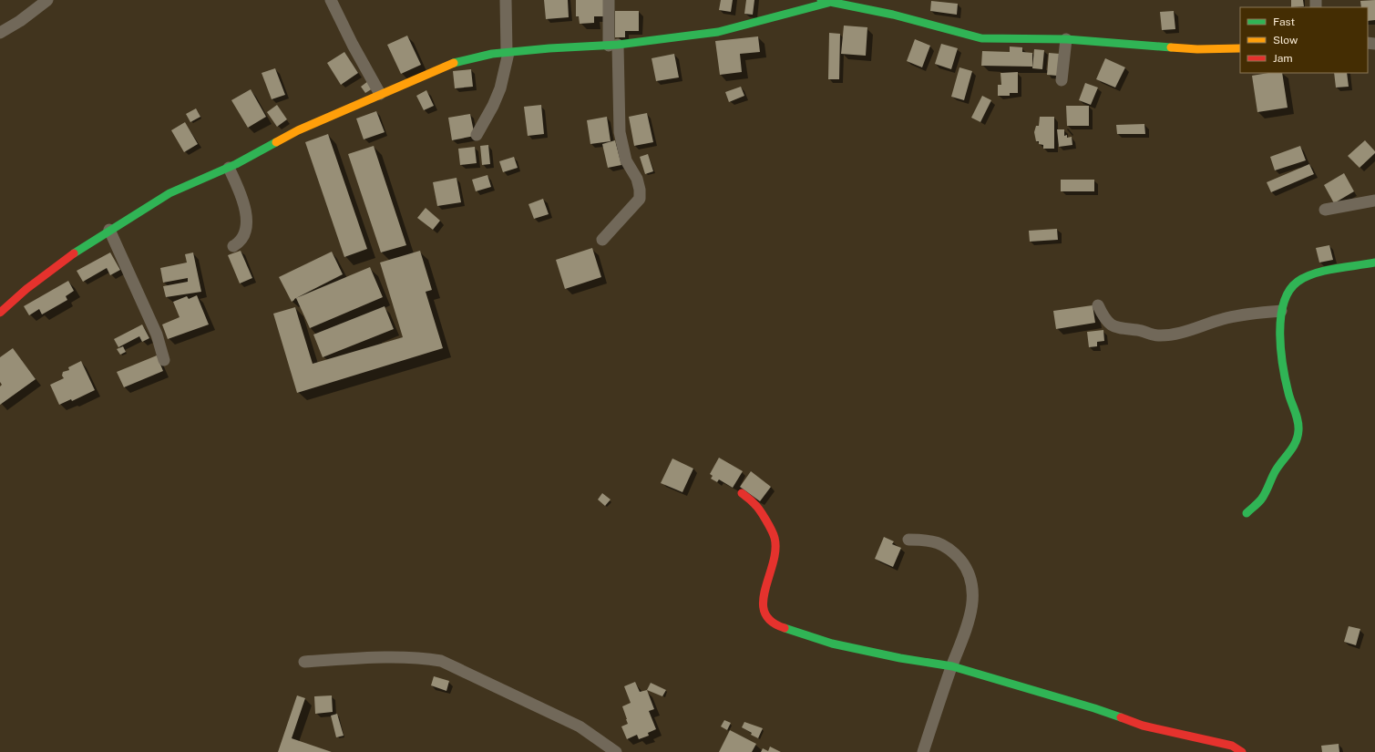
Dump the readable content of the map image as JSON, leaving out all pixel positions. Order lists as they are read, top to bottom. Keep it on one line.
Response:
{"legend":["Fast","Slow","Jam"]}
